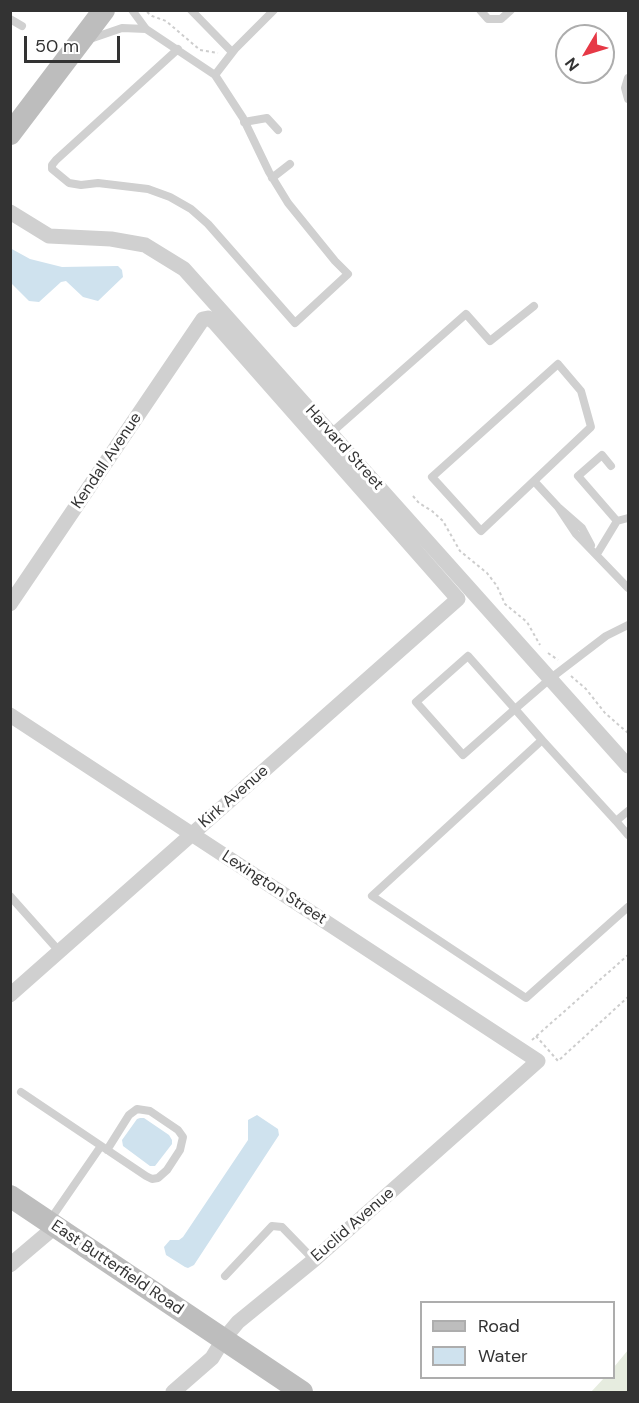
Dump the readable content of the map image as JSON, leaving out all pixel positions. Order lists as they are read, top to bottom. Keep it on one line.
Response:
{"streets":{"main road":["East Butterfield Road"],"street":["Harvard Street","Kendall Avenue","Kirk Avenue","Lexington Street","Euclid Avenue"]},"crossings":[["Harvard Street","Kendall Avenue"],["Harvard Street","Kirk Avenue"],["Kirk Avenue","Lexington Street"],["Lexington Street","Euclid Avenue"],["Euclid Avenue","East Butterfield Road"]],"legend":["Road","Water"],"scale_bar":"50 m","north":"bottom left"}
